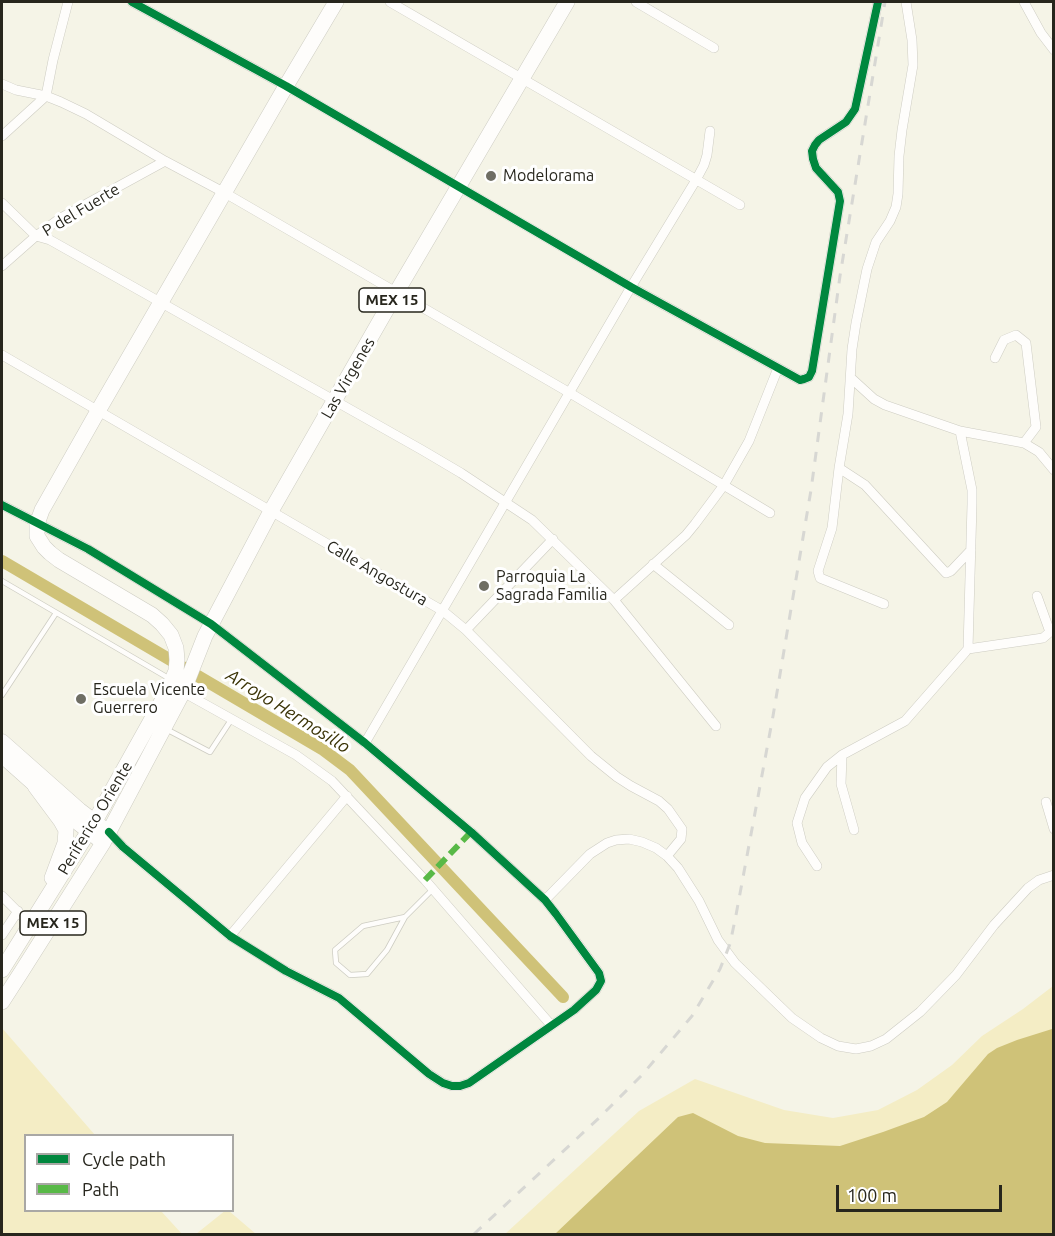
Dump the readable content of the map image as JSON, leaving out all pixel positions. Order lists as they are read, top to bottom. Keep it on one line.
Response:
{"streets":{"highway":["MEX 15","Las Virgenes","Periferico Oriente"],"street":["P del Fuerte","Calle Angostura"]},"crossings":[["Las Virgenes","Calle Angostura"],["Las Virgenes","Periferico Oriente"]],"water":["Arroyo Hermosillo"],"places":["Modelorama","Parroquia La Sagrada Familia","Escuela Vicente Guerrero"],"legend":["Cycle path","Path"],"scale_bar":"100 m"}
